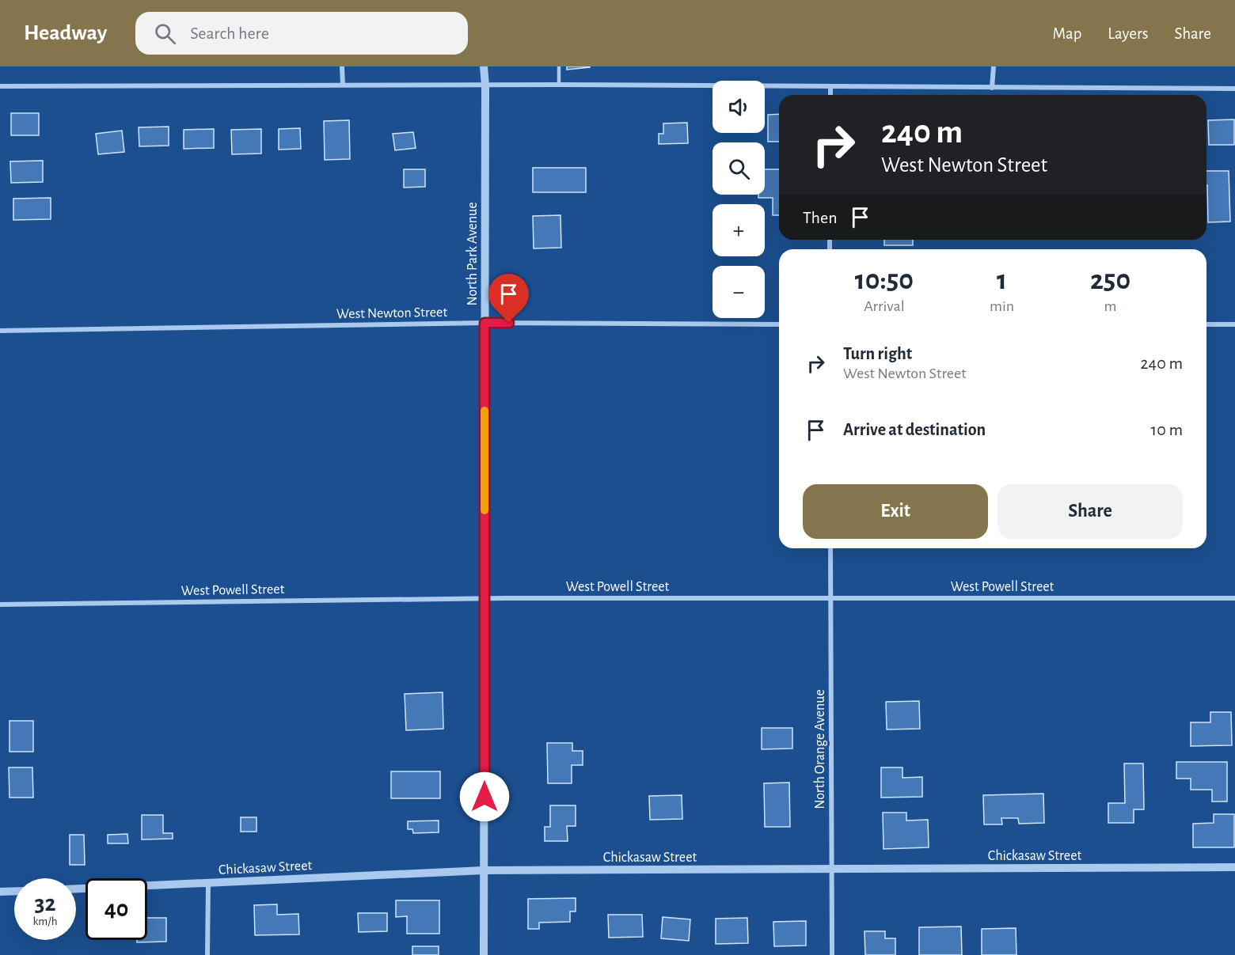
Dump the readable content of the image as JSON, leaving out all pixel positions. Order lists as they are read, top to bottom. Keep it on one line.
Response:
{"streets":{"street":["North Park Avenue","West Newton Street","West Powell Street","North Orange Avenue","Chickasaw Street"]},"crossings":[["North Park Avenue","West Newton Street"],["North Park Avenue","West Powell Street"],["North Park Avenue","Chickasaw Street"],["West Powell Street","North Orange Avenue"],["North Orange Avenue","Chickasaw Street"]],"page":{"header":"Headway","search":"Search here","nav":["Map","Layers","Share"],"map_buttons":["+","−"],"turn":["240 m","West Newton Street"],"then":"Then","eta":["10:50","Arrival","1","min","250","m"],"list":[{"name":"Turn right","note":"West Newton Street","value":"240 m"},{"name":"Arrive at destination","value":"10 m"}],"buttons":["Exit","Share"],"speed":"32 km/h","limit":"40"}}
